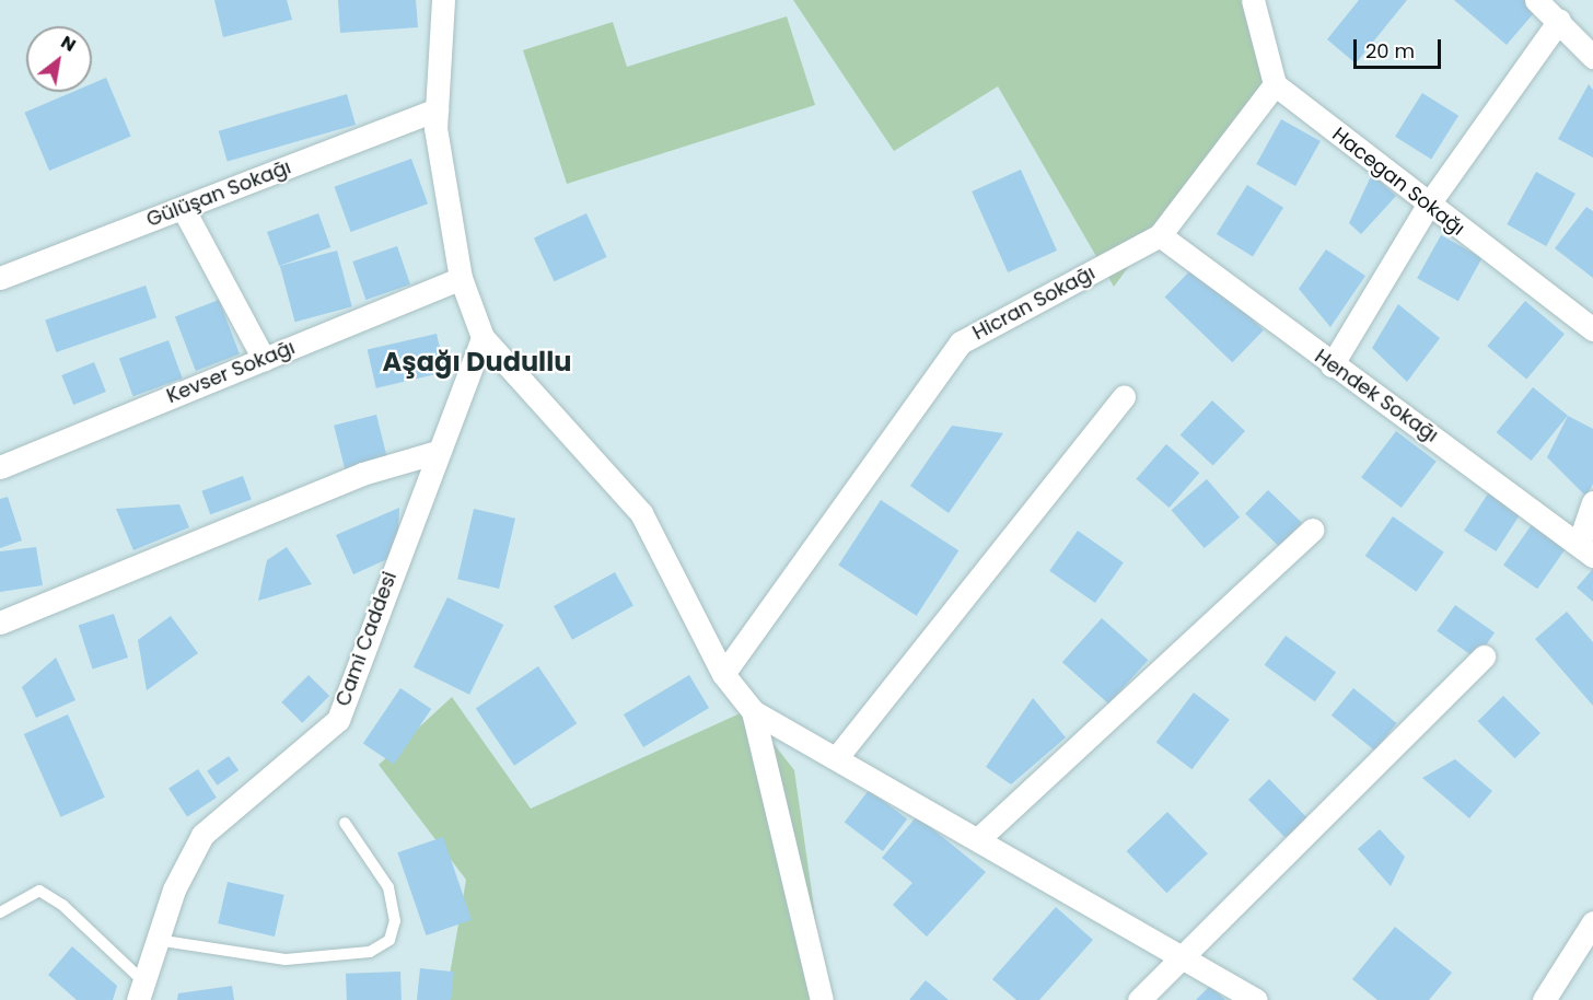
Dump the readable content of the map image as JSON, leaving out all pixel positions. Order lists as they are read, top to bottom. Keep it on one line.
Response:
{"streets":{"street":["Hacegan Sokağı","Gülüşan Sokağı","Hicran Sokağı","Kevser Sokağı","Hendek Sokağı","Cami Caddesi"]},"crossings":[["Hacegan Sokağı","Hicran Sokağı"],["Hicran Sokağı","Hendek Sokağı"]],"districts":["Aşağı Dudullu"],"scale_bar":"20 m","north":"top right"}
